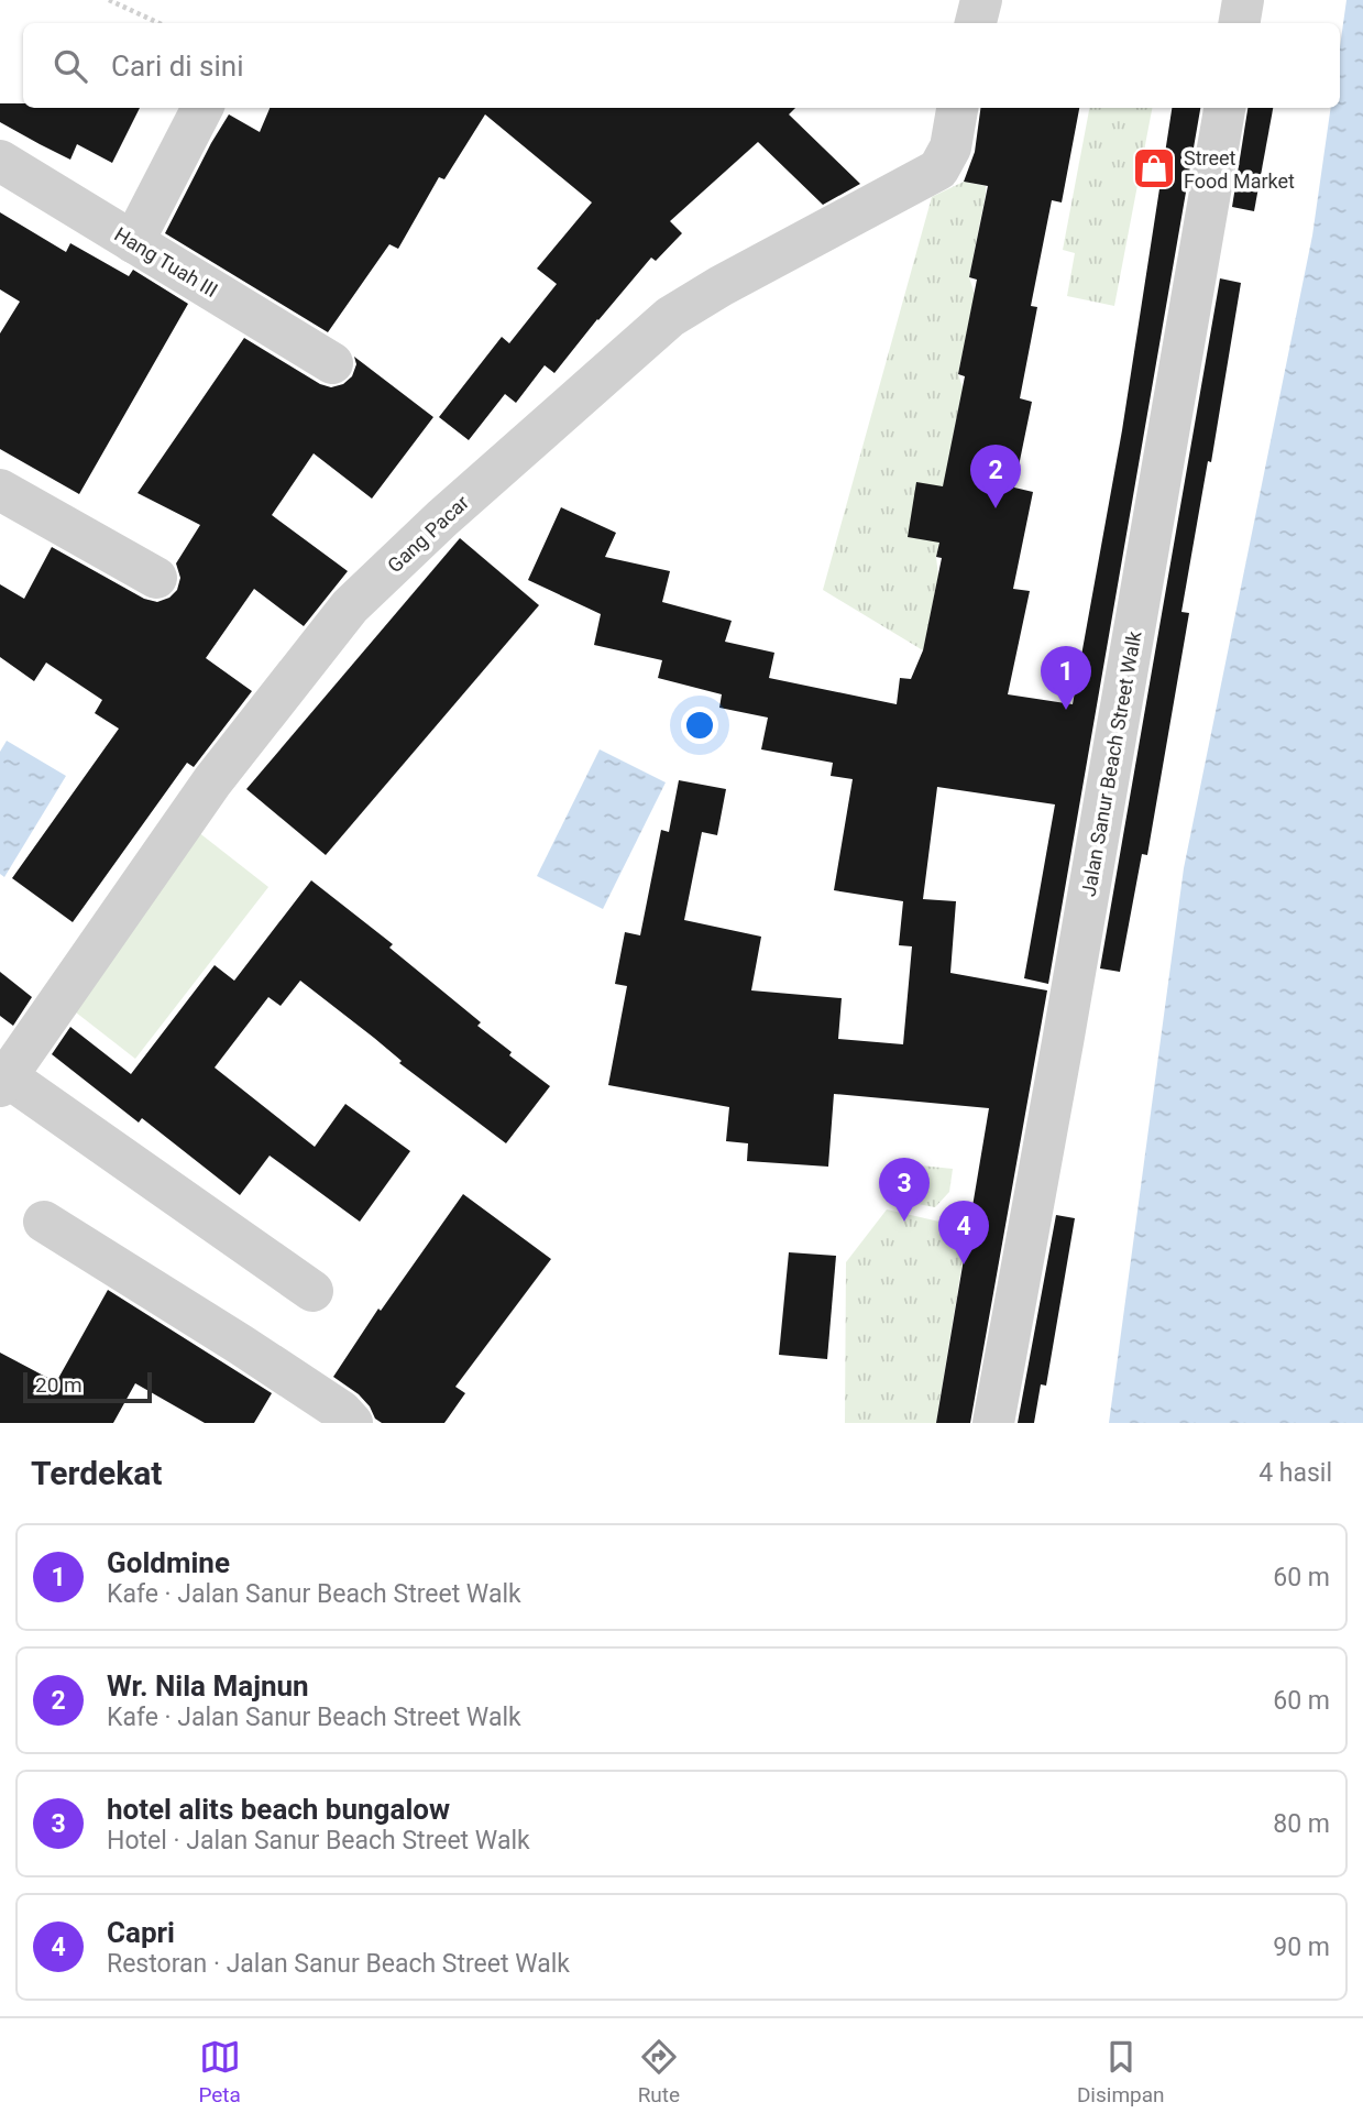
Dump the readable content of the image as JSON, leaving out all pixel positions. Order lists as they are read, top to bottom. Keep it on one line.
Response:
{"streets":{"street":["Hang Tuah III","Gang Pacar","Jalan Sanur Beach Street Walk"]},"places":{"shop":["Street Food Market"]},"scale_bar":"20 m","page":{"search":"Cari di sini","pins":["2","1","3","4"],"scale":"20 m","heading":["Terdekat","4 hasil"],"list":[{"mark":"1","name":"Goldmine","note":"Kafe · Jalan Sanur Beach Street Walk","value":"60 m"},{"mark":"2","name":"Wr. Nila Majnun","note":"Kafe · Jalan Sanur Beach Street Walk","value":"60 m"},{"mark":"3","name":"hotel alits beach bungalow","note":"Hotel · Jalan Sanur Beach Street Walk","value":"80 m"},{"mark":"4","name":"Capri","note":"Restoran · Jalan Sanur Beach Street Walk","value":"90 m"}],"nav":["Peta","Rute","Disimpan"]}}
